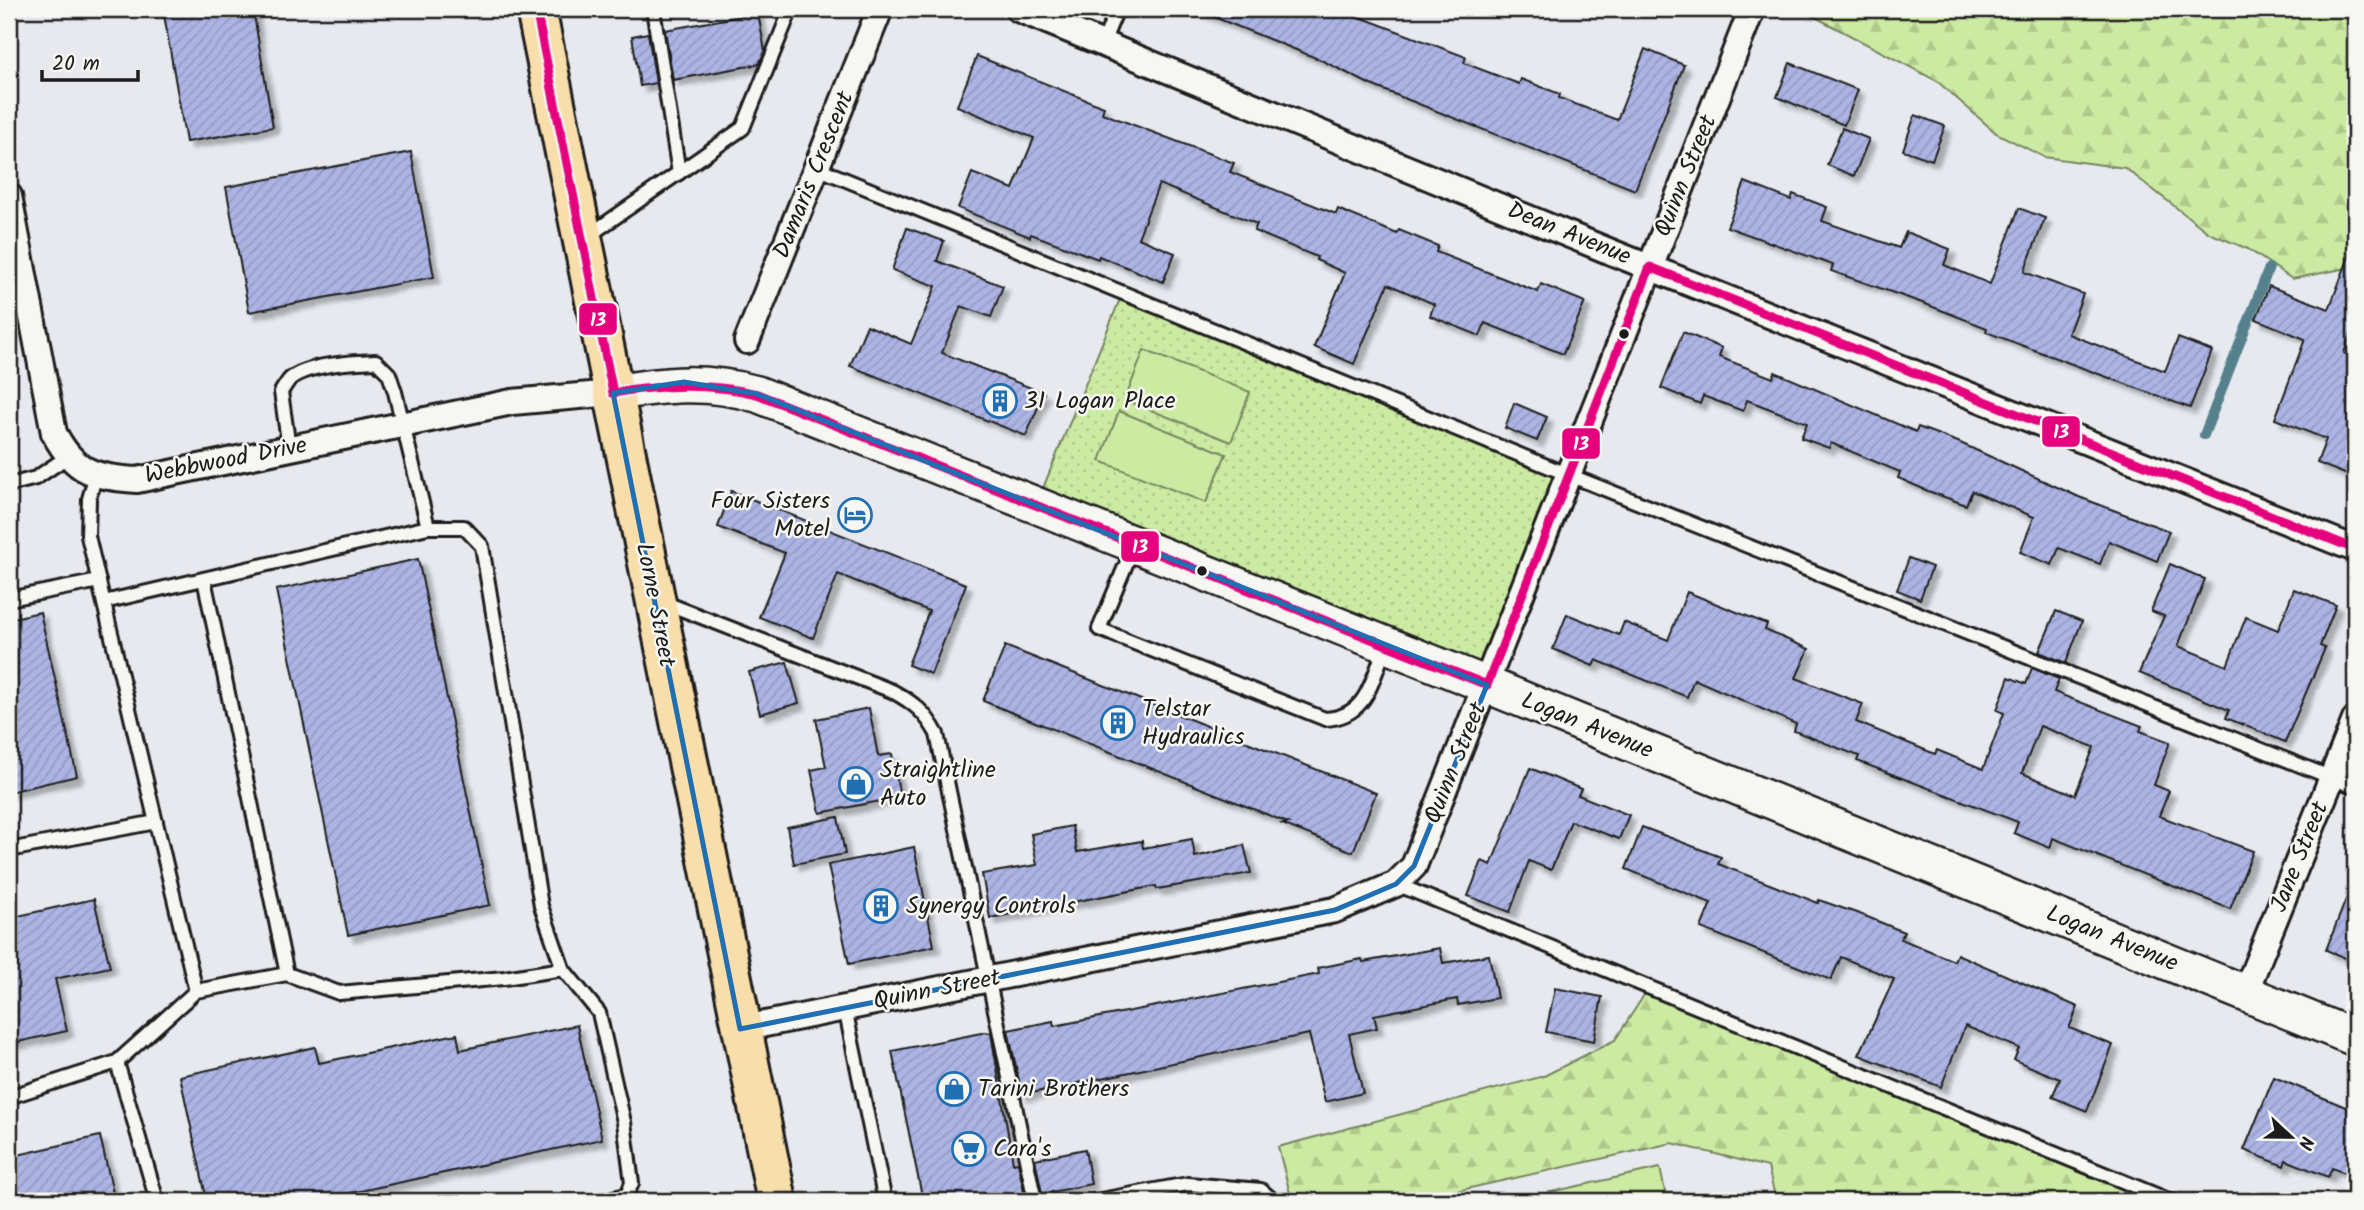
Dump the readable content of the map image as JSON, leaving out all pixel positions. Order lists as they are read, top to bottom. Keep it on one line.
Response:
{"streets":{"main road":["Lorne Street"],"street":["Damaris Crescent","Quinn Street","Dean Avenue","Webbwood Drive","Logan Avenue","Jane Street"]},"crossings":[["Quinn Street","Dean Avenue"],["Quinn Street","Lorne Street"],["Quinn Street","Logan Avenue"],["Webbwood Drive","Lorne Street"],["Webbwood Drive","Logan Avenue"],["Lorne Street","Logan Avenue"],["Logan Avenue","Jane Street"]],"places":{"building":["31 Logan Place","Telstar Hydraulics","Synergy Controls"],"hotel":["Four Sisters Motel"],"shop":["Straightline Auto","Tarini Brothers"],"supermarket":["Cara's"]},"lines":["transit line 13"],"scale_bar":"20 m","north":"right"}
